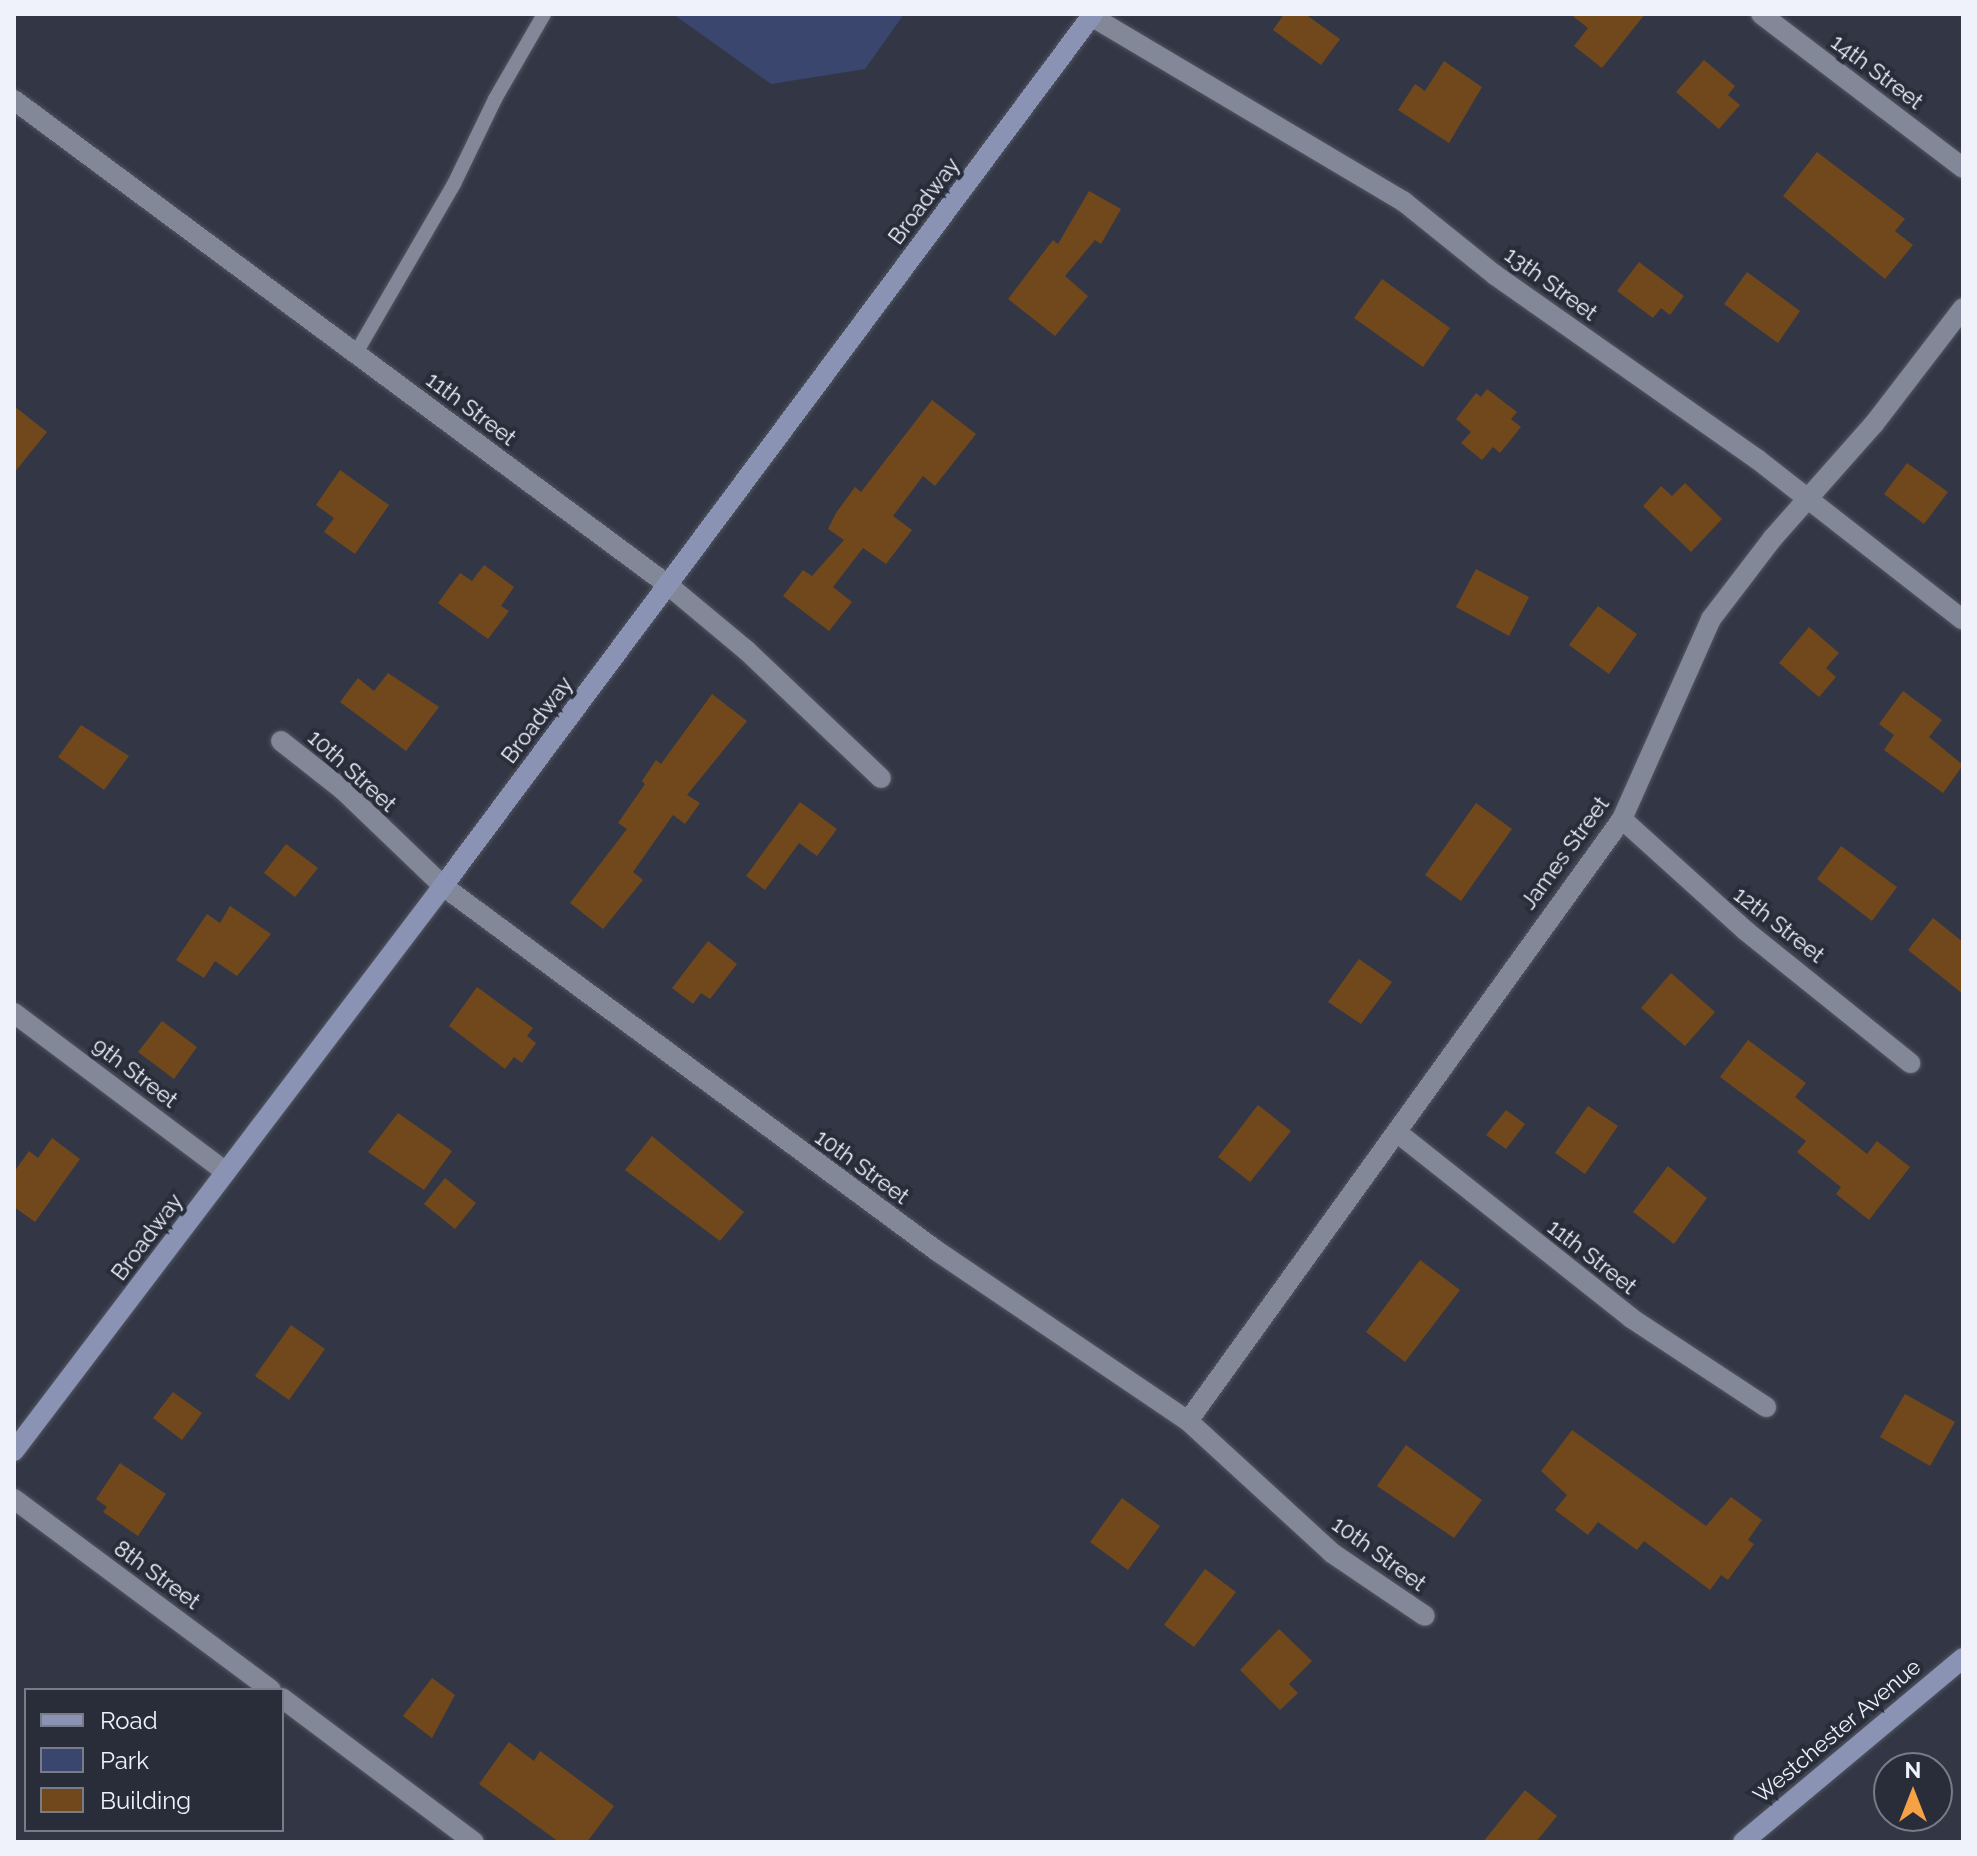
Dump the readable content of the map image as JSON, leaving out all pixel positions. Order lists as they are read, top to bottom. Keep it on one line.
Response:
{"streets":{"street":["14th Street","Broadway","13th Street","11th Street","10th Street","James Street","12th Street","9th Street","8th Street","Westchester Avenue"]},"crossings":[["Broadway","13th Street"],["Broadway","11th Street"],["Broadway","10th Street"],["Broadway","9th Street"],["13th Street","James Street"],["11th Street","James Street"],["10th Street","James Street"],["James Street","12th Street"]],"legend":["Road","Park","Building"],"north":"top"}
